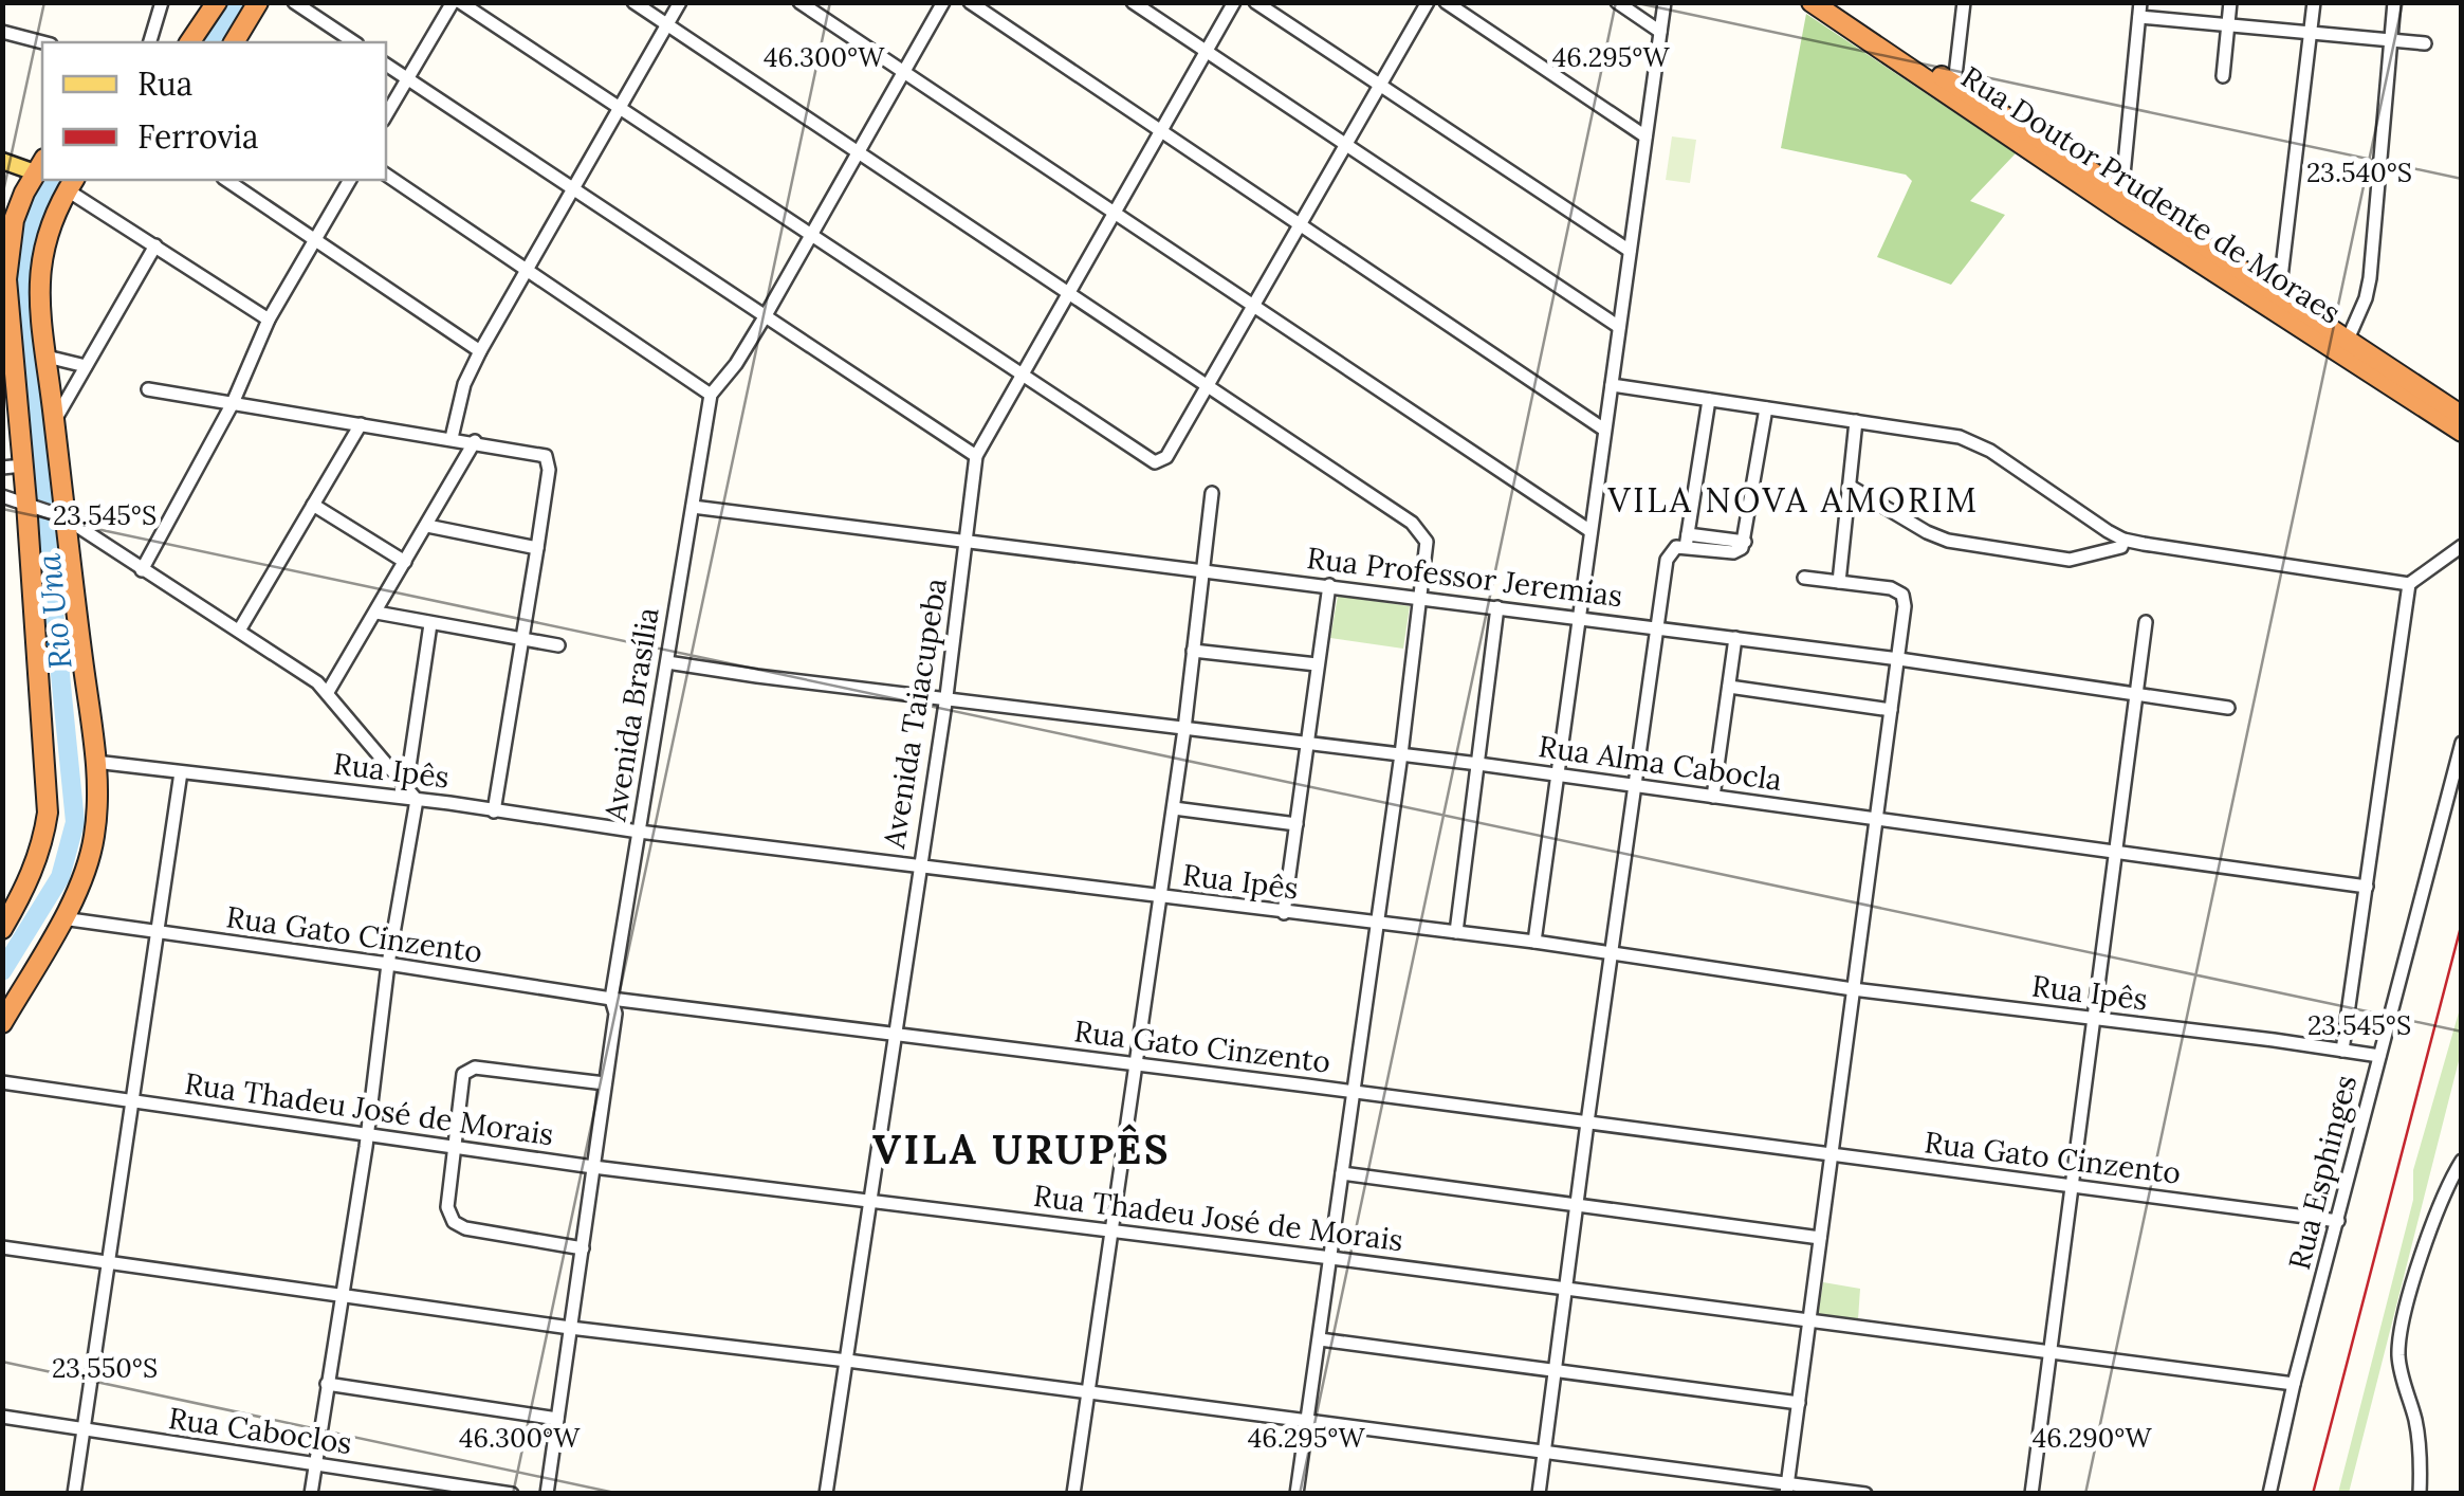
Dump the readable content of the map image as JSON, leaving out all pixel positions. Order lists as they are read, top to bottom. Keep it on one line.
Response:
{"streets":{"highway":["Rua Doutor Prudente de Moraes"],"street":["Rua Professor Jeremias","Avenida Taiacupeba","Avenida Brasília","Rua Alma Cabocla","Rua Ipês","Rua Gato Cinzento","Rua Thadeu José de Morais","Rua Esphinges","Rua Caboclos"]},"crossings":[["Rua Professor Jeremias","Avenida Taiacupeba"],["Rua Professor Jeremias","Avenida Brasília"],["Avenida Taiacupeba","Rua Alma Cabocla"],["Avenida Taiacupeba","Rua Ipês"],["Avenida Taiacupeba","Rua Gato Cinzento"],["Avenida Taiacupeba","Rua Thadeu José de Morais"],["Avenida Brasília","Rua Alma Cabocla"],["Avenida Brasília","Rua Ipês"],["Avenida Brasília","Rua Gato Cinzento"],["Avenida Brasília","Rua Thadeu José de Morais"],["Rua Alma Cabocla","Rua Esphinges"],["Rua Ipês","Rua Esphinges"],["Rua Gato Cinzento","Rua Esphinges"],["Rua Thadeu José de Morais","Rua Esphinges"]],"districts":["VILA NOVA AMORIM","VILA URUPÊS"],"water":["Rio Una"],"legend":["Rua","Ferrovia"],"coordinates":["46.300°W","46.295°W","23.540°S","23.545°S","23.550°S","46.290°W"]}
